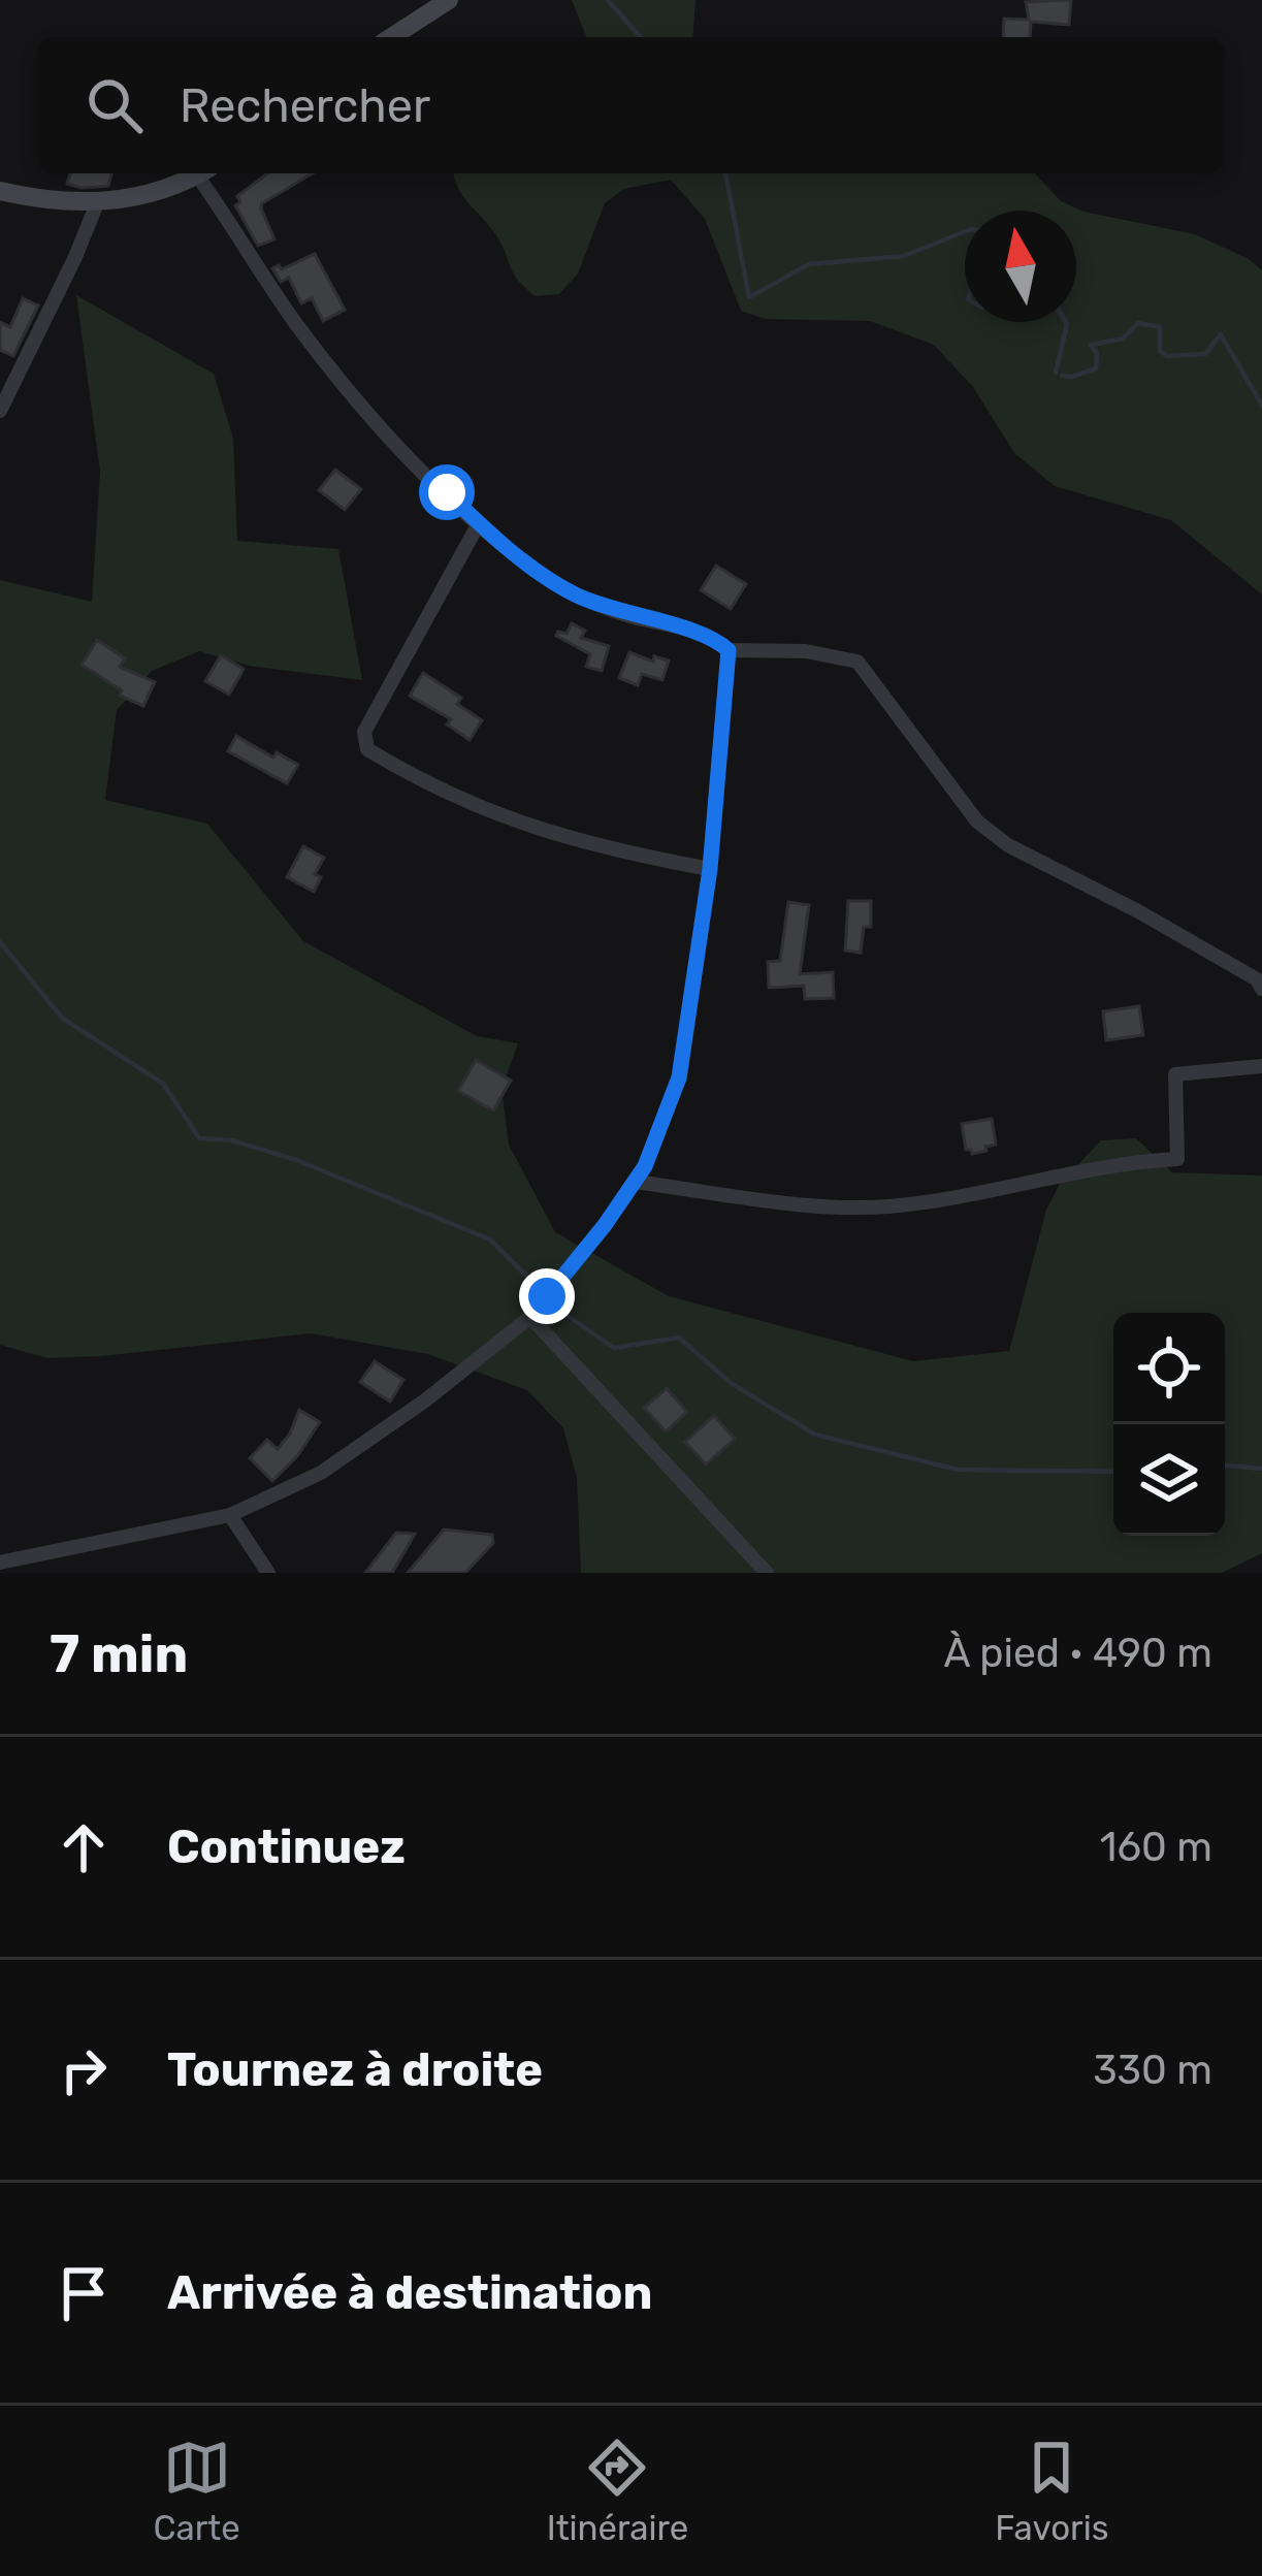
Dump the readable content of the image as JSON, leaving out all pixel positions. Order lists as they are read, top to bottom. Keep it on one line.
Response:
{"north":"top","page":{"search":"Rechercher","heading":["7 min","À pied · 490 m"],"list":[["Continuez","160 m"],["Tournez à droite","330 m"],"Arrivée à destination"],"nav":["Carte","Itinéraire","Favoris"]}}
